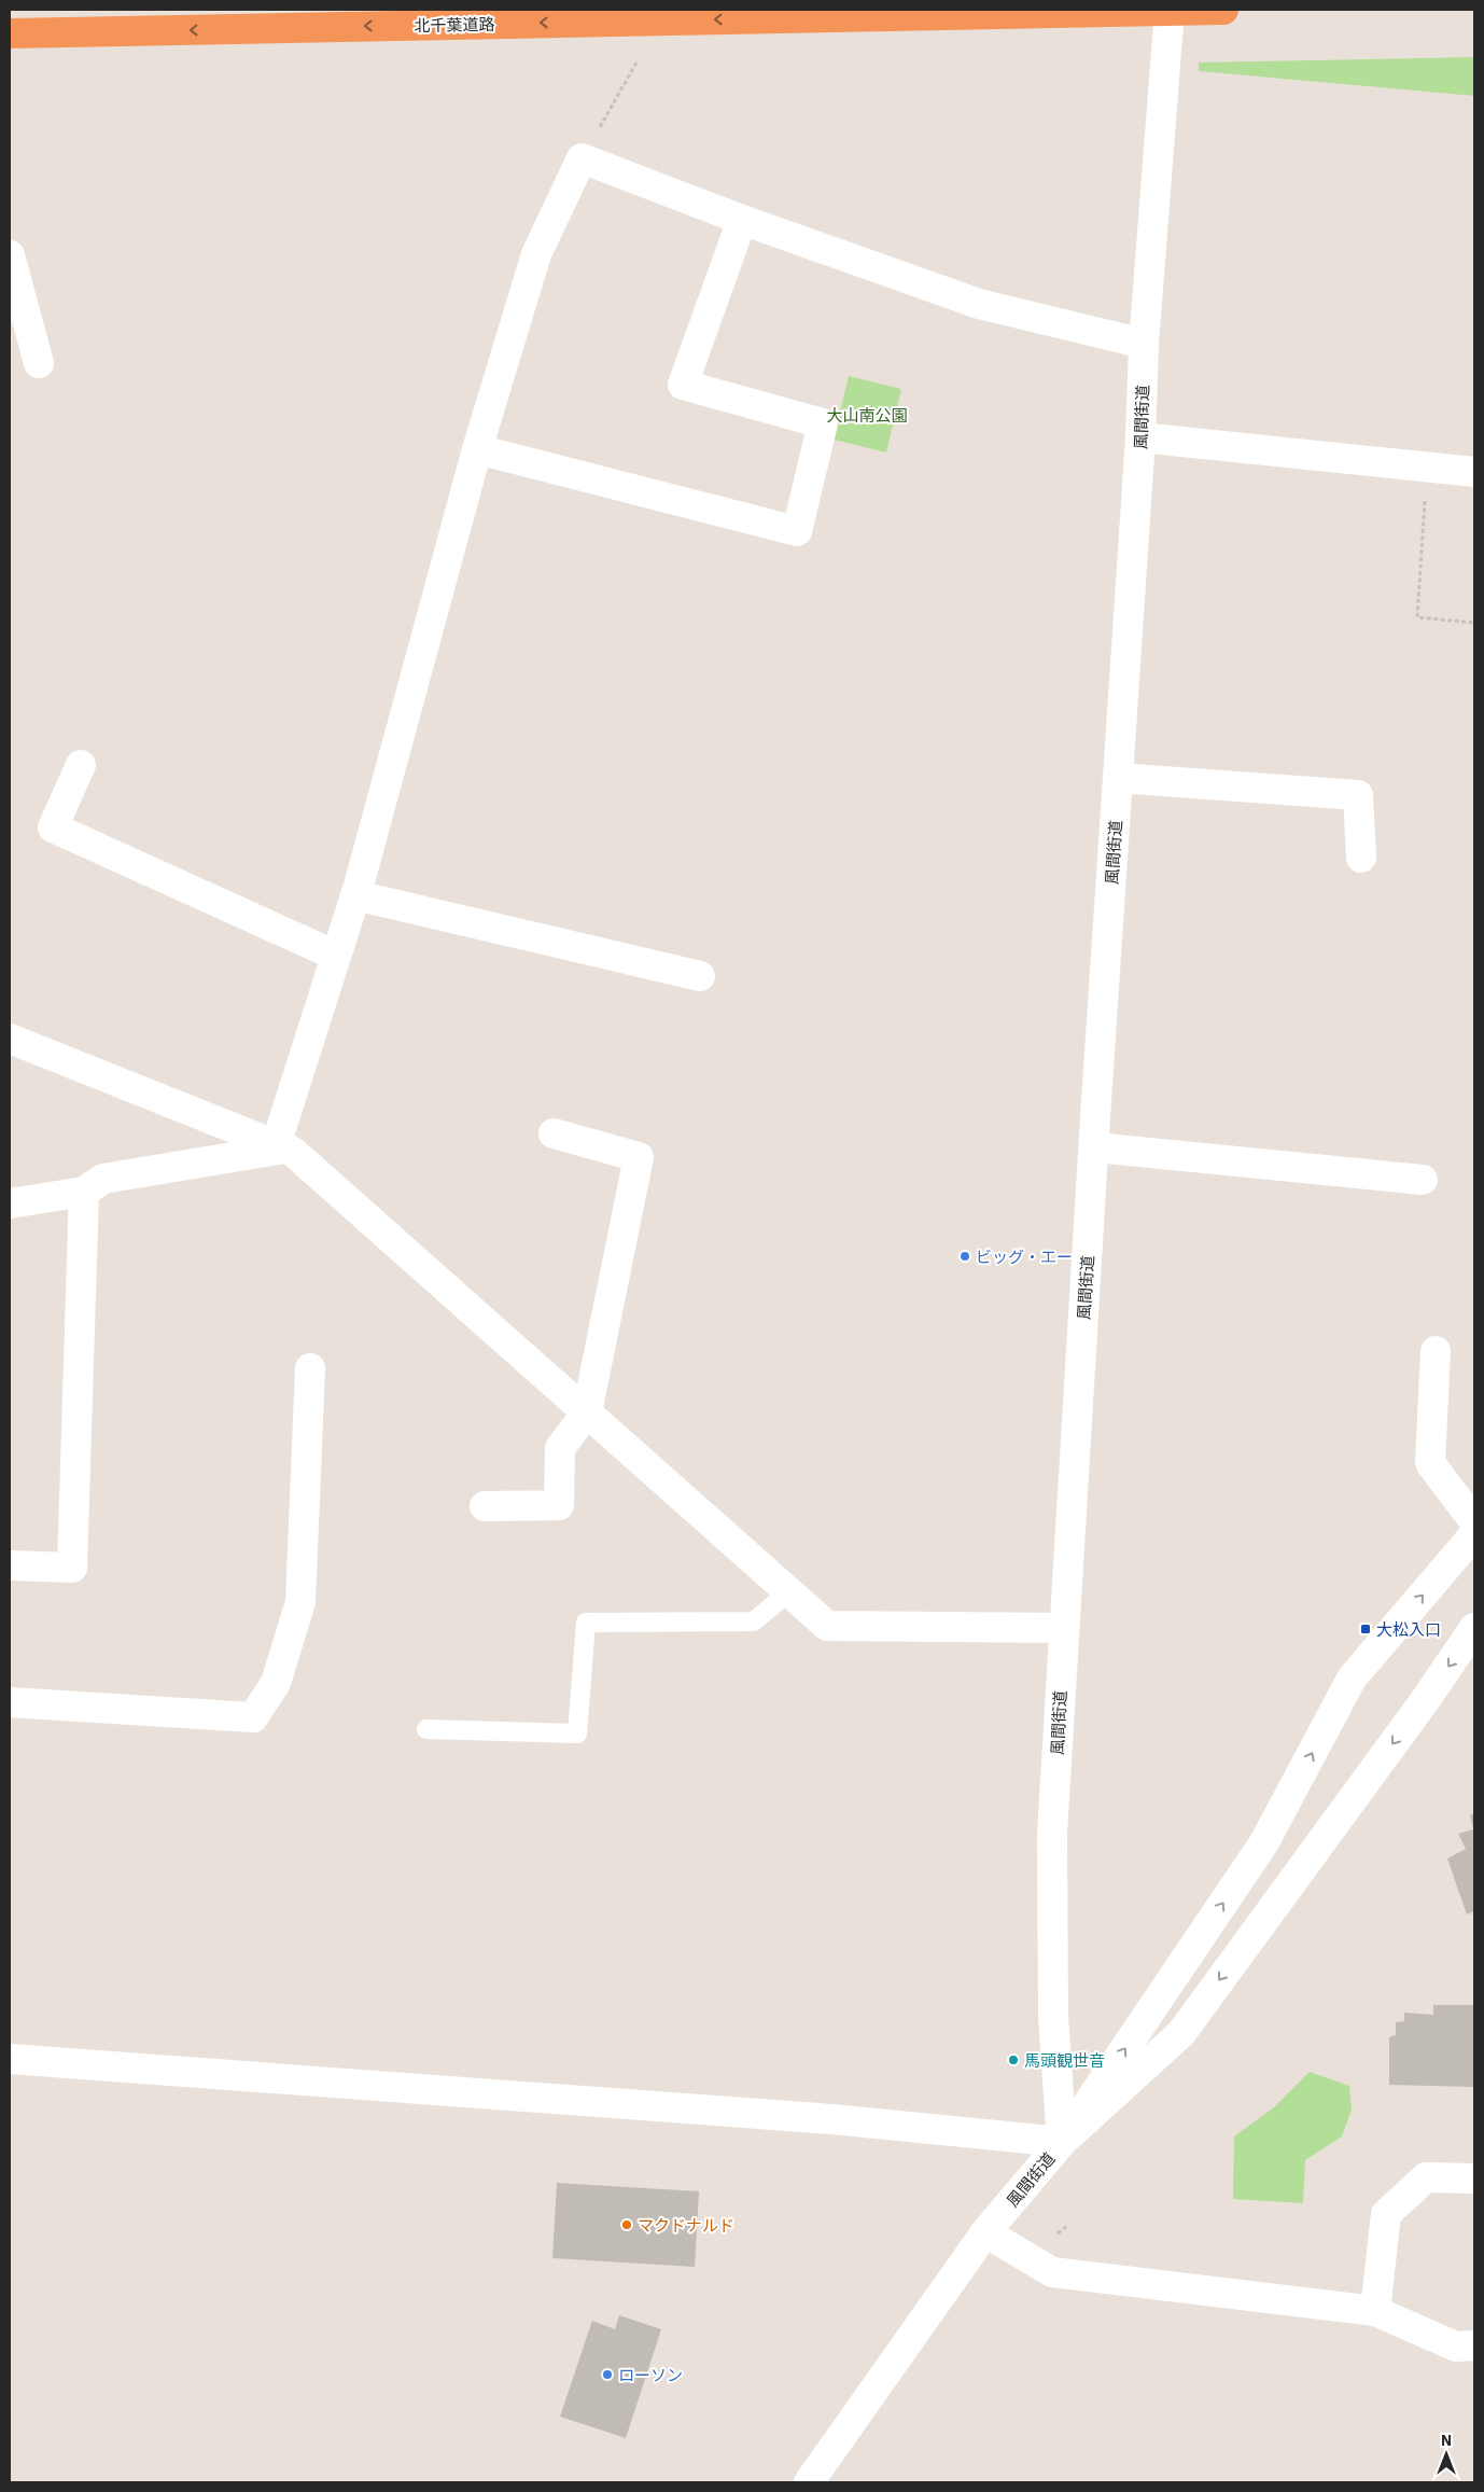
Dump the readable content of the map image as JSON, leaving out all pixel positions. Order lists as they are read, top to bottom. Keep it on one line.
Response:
{"streets":{"highway":["北千葉道路"],"street":["風間街道"]},"one_way":["北千葉道路"],"parks":["大山南公園"],"places":{"other":["ビッグ・エー","馬頭観世音","マクドナルド","ローソン"],"transit":["大松入口"]},"north":"top"}
